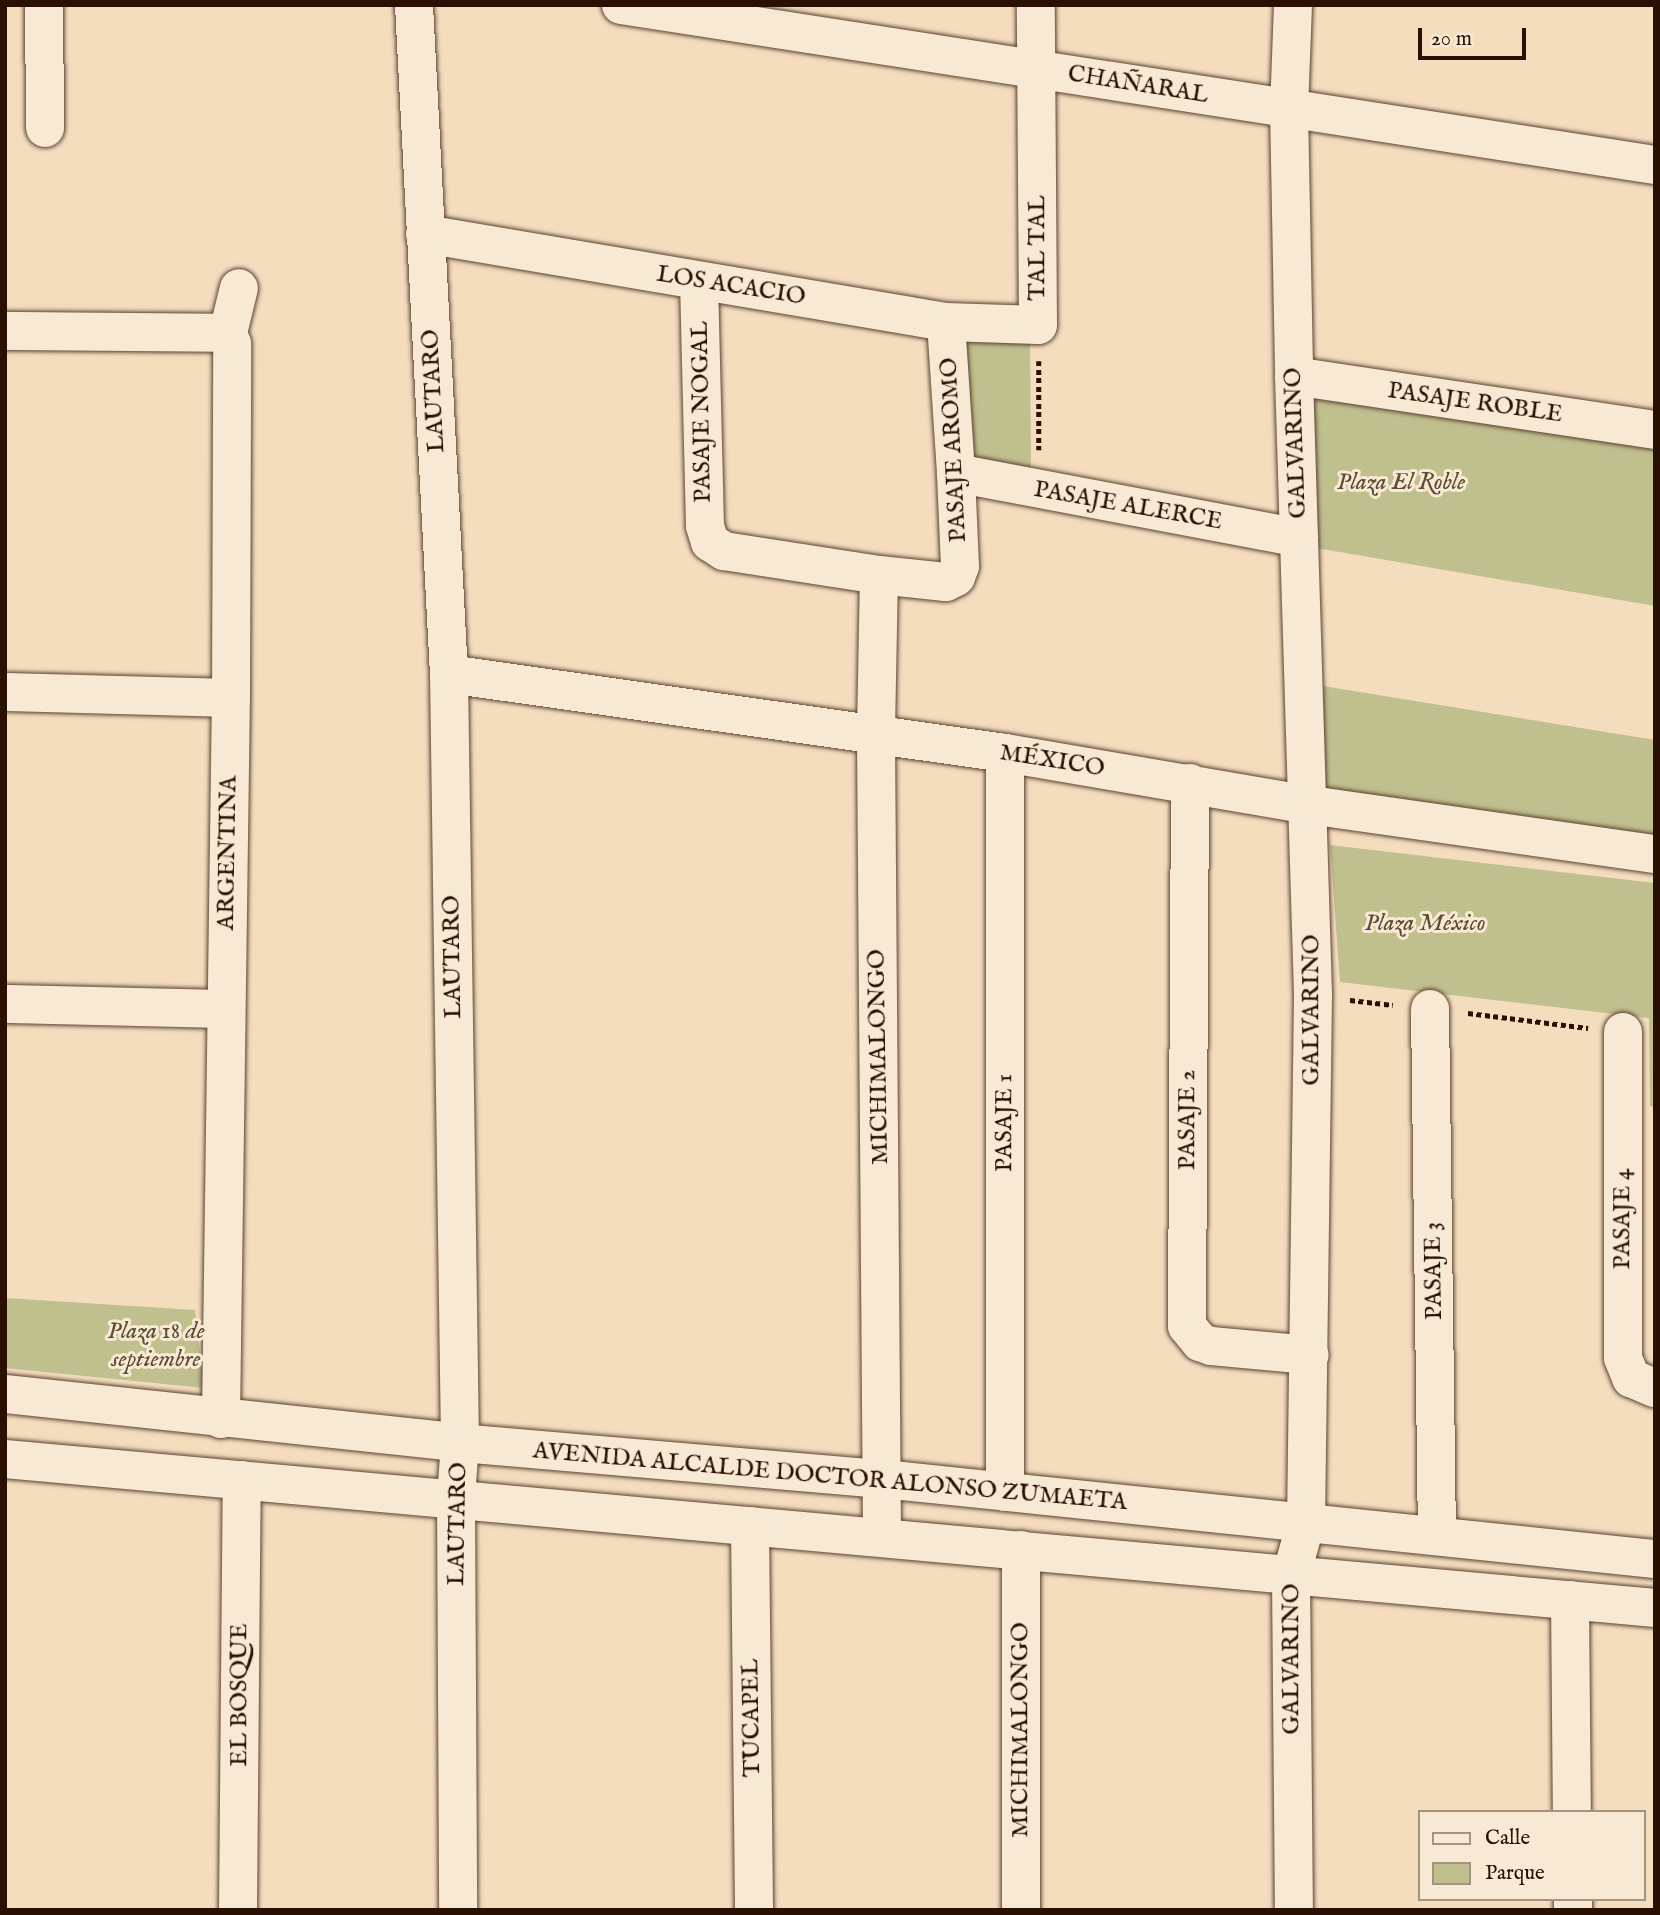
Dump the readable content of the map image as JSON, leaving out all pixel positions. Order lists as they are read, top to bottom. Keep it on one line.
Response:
{"streets":{"street":["CHAÑARAL","TAL TAL","LOS ACACIO","LAUTARO","PASAJE ROBLE","PASAJE NOGAL","GALVARINO","PASAJE AROMO","PASAJE ALERCE","MÉXICO","ARGENTINA","MICHIMALONGO","PASAJE 2","PASAJE 1","PASAJE 4","PASAJE 3","AVENIDA ALCALDE DOCTOR ALONSO ZUMAETA","EL BOSQUE","TUCAPEL"]},"crossings":[["CHAÑARAL","TAL TAL"],["CHAÑARAL","GALVARINO"],["TAL TAL","LOS ACACIO"],["TAL TAL","PASAJE ALERCE"],["LOS ACACIO","LAUTARO"],["LOS ACACIO","PASAJE NOGAL"],["LOS ACACIO","PASAJE AROMO"],["LAUTARO","MÉXICO"],["LAUTARO","AVENIDA ALCALDE DOCTOR ALONSO ZUMAETA"],["PASAJE ROBLE","GALVARINO"],["PASAJE NOGAL","PASAJE AROMO"],["PASAJE NOGAL","MICHIMALONGO"],["GALVARINO","PASAJE ALERCE"],["GALVARINO","MÉXICO"],["GALVARINO","PASAJE 2"],["GALVARINO","AVENIDA ALCALDE DOCTOR ALONSO ZUMAETA"],["PASAJE AROMO","PASAJE ALERCE"],["PASAJE AROMO","MICHIMALONGO"],["MÉXICO","MICHIMALONGO"],["MÉXICO","PASAJE 2"],["MÉXICO","PASAJE 1"],["ARGENTINA","AVENIDA ALCALDE DOCTOR ALONSO ZUMAETA"],["MICHIMALONGO","AVENIDA ALCALDE DOCTOR ALONSO ZUMAETA"],["PASAJE 1","AVENIDA ALCALDE DOCTOR ALONSO ZUMAETA"],["PASAJE 3","AVENIDA ALCALDE DOCTOR ALONSO ZUMAETA"]],"parks":["Plaza El Roble","Plaza México","Plaza 18 de septiembre"],"legend":["Calle","Parque"],"scale_bar":"20 m"}
